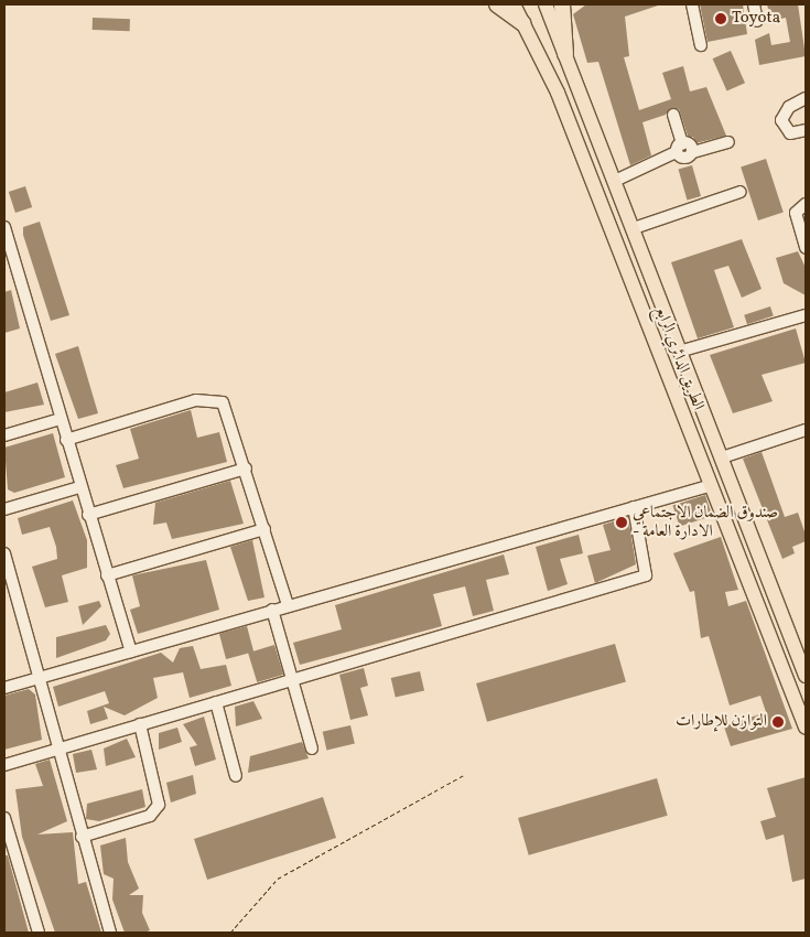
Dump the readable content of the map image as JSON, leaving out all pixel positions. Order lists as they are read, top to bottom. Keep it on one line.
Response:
{"streets":{"main road":["الطريق الدائري الرابع"]},"places":["Toyota","صندوق الضمان الاجتماعي - الادارة العامة","التوازن للإطارات"]}
